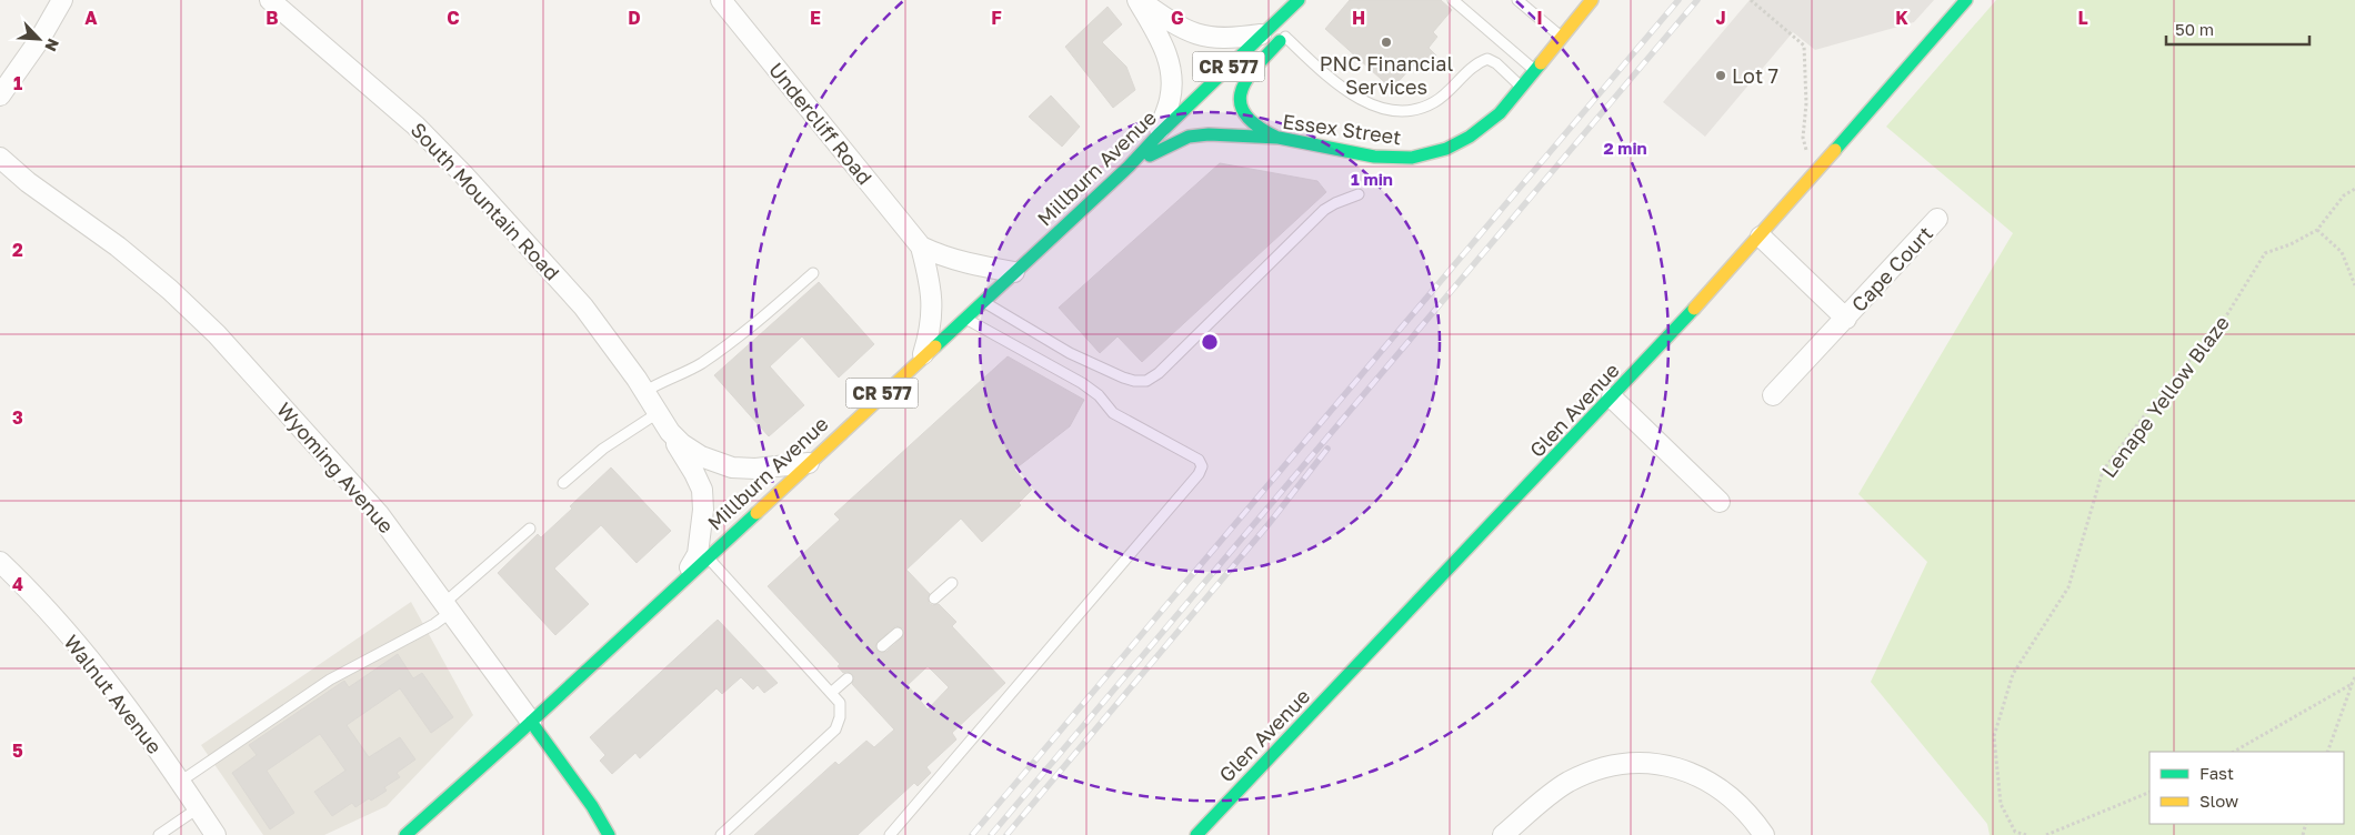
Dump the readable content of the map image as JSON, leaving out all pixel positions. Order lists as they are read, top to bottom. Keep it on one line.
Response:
{"streets":{"main road":["CR 577","Essex Street","Millburn Avenue","Glen Avenue","Wyoming Avenue"],"street":["Undercliff Road","South Mountain Road","Cape Court","Walnut Avenue"],"path":["Lenape Yellow Blaze"]},"crossings":[["Undercliff Road","Millburn Avenue"],["Essex Street","Millburn Avenue"],["Millburn Avenue","South Mountain Road"],["Millburn Avenue","Wyoming Avenue"],["Cape Court","Glen Avenue"]],"places":["PNC Financial Services","Lot 7"],"legend":["Fast","Slow"],"scale_bar":"50 m","north":"bottom right","grid":{"columns":["A","B","C","D","E","F","G","H","I","J","K","L"],"rows":["1","2","3","4","5"]},"rings":["2 min","1 min"]}
